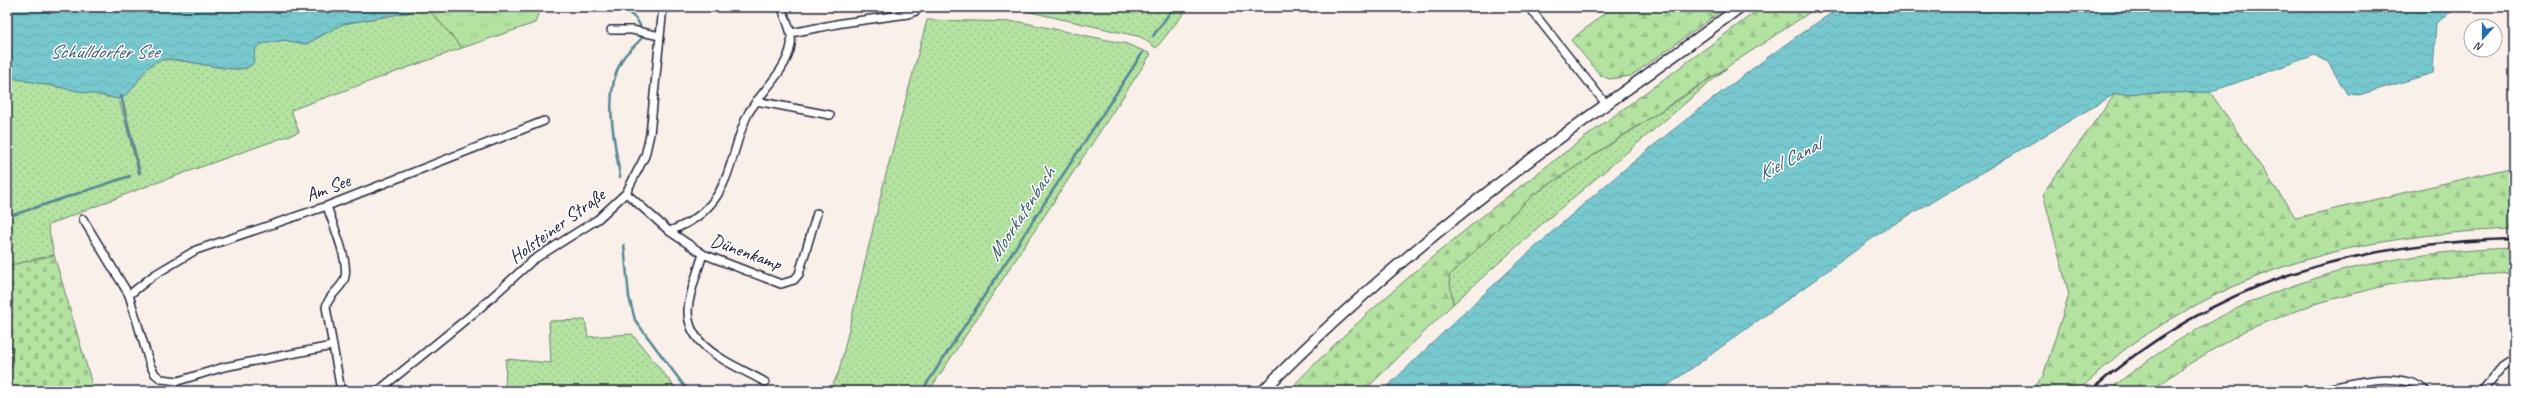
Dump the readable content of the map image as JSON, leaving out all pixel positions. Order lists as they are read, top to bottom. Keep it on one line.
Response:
{"streets":{"street":["Am See","Holsteiner Straße","Dünenkamp"]},"crossings":[["Holsteiner Straße","Dünenkamp"]],"water":["Schülldorfer See","Kiel Canal","Moorkatenbach"],"north":"bottom"}
